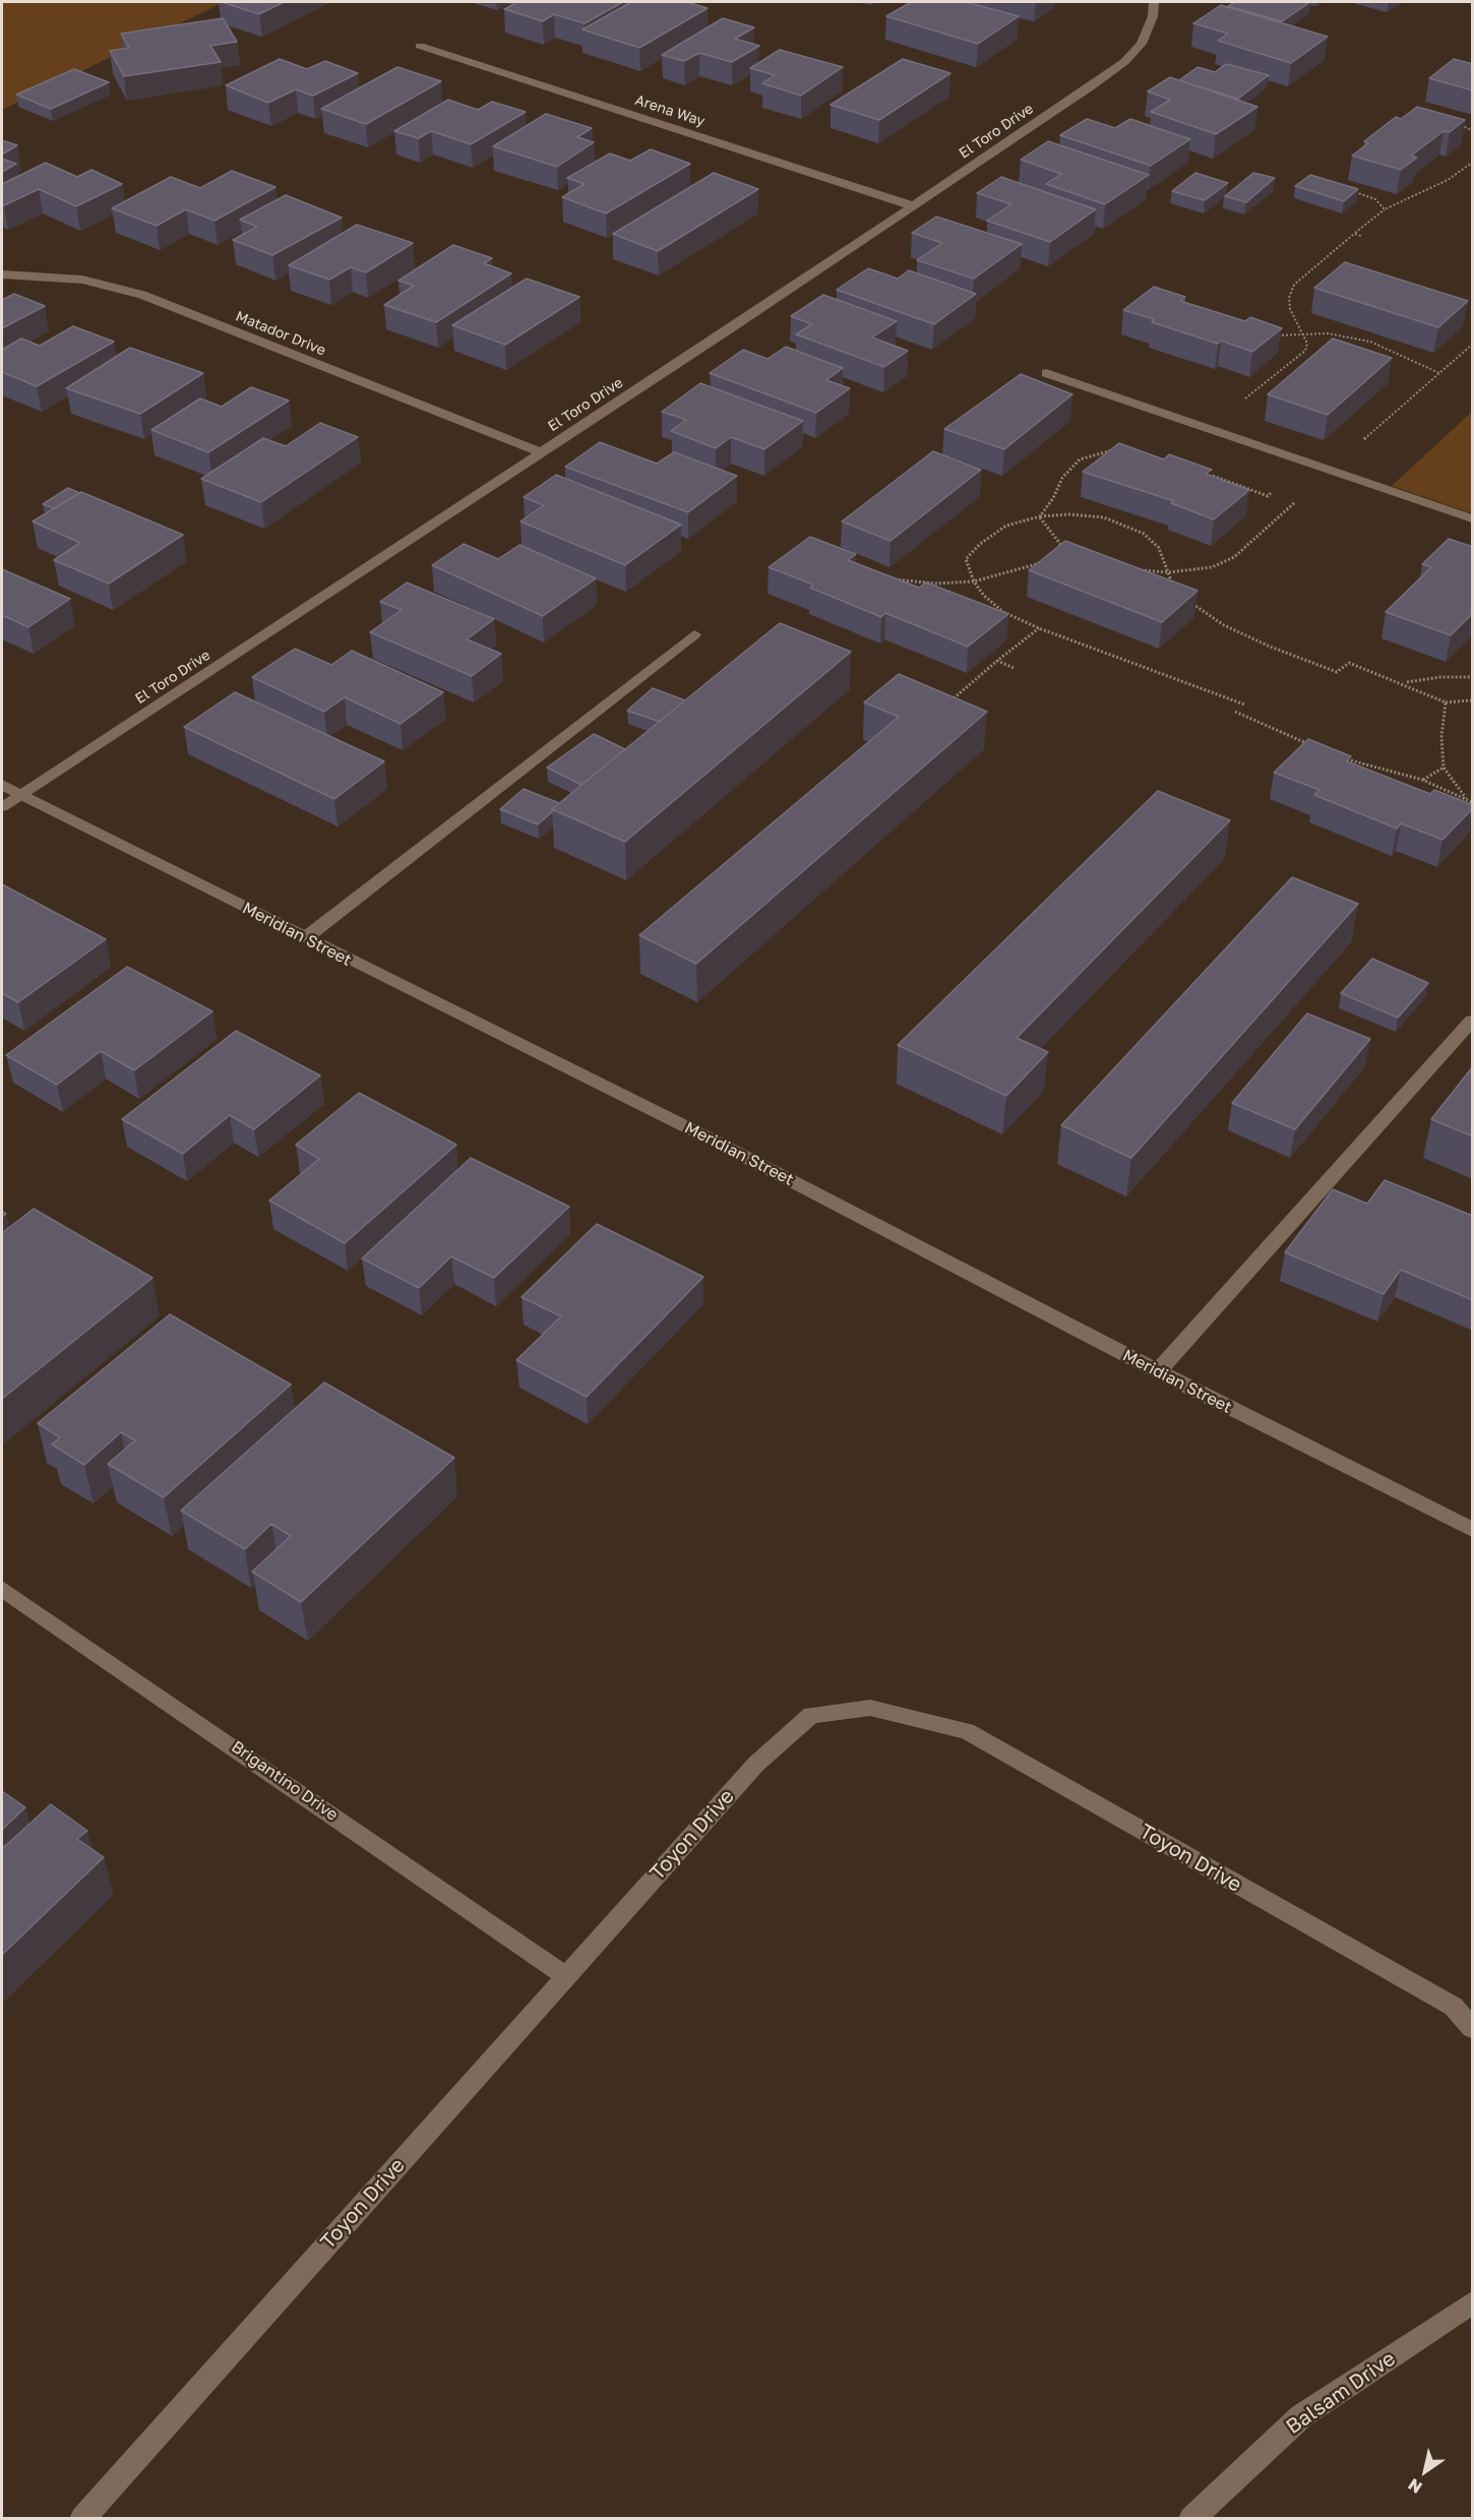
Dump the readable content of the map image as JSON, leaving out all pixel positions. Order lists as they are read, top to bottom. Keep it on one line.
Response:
{"streets":{"street":["Arena Way","El Toro Drive","Matador Drive","Meridian Street","Brigantino Drive","Toyon Drive","Balsam Drive"]},"crossings":[["Arena Way","El Toro Drive"],["El Toro Drive","Matador Drive"],["El Toro Drive","Meridian Street"],["Brigantino Drive","Toyon Drive"]],"north":"bottom left"}
